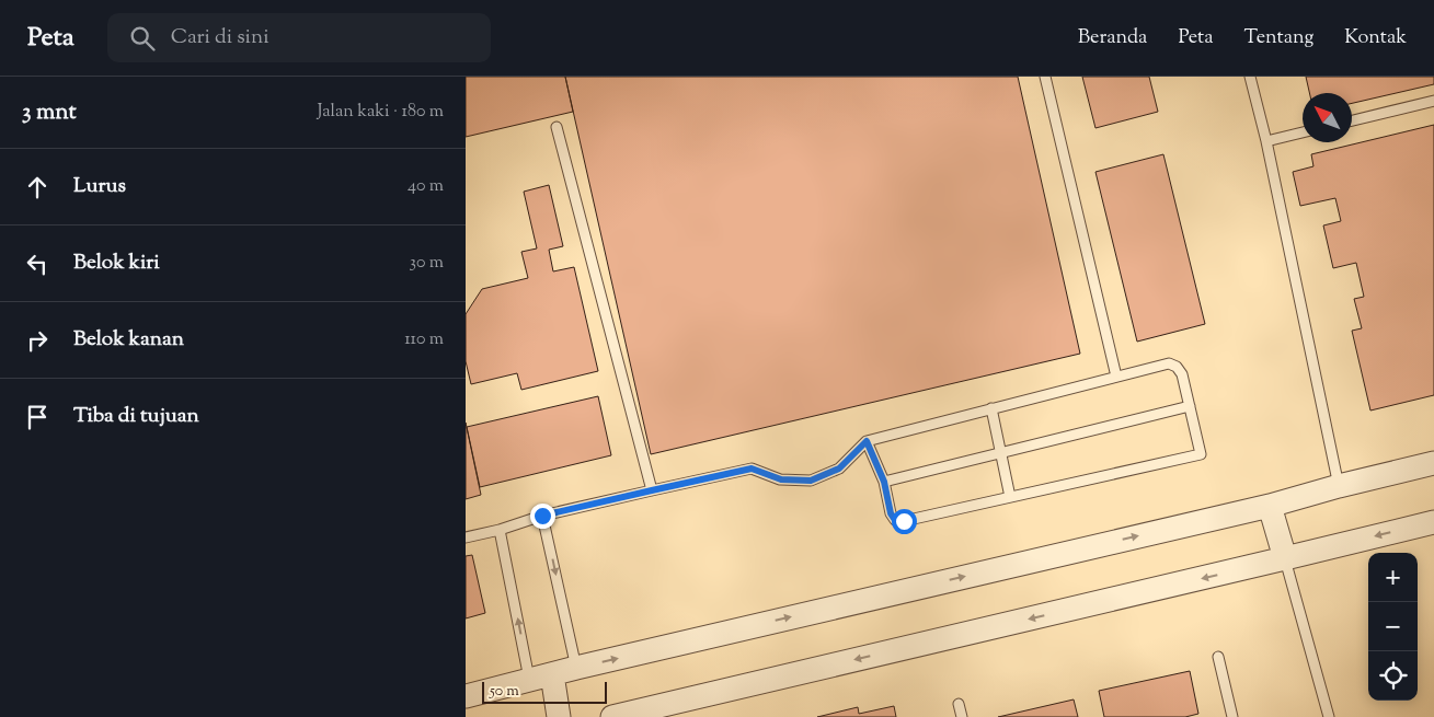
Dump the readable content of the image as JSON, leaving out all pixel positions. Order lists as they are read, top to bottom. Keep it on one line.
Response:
{"scale_bar":"50 m","north":"top left","page":{"header":"Peta","search":"Cari di sini","nav":["Beranda","Peta","Tentang","Kontak"],"heading":["3 mnt","Jalan kaki · 180 m"],"list":[["Lurus","40 m"],["Belok kiri","30 m"],["Belok kanan","110 m"],"Tiba di tujuan"],"map_buttons":["+","−"],"scale":"50 m"}}
